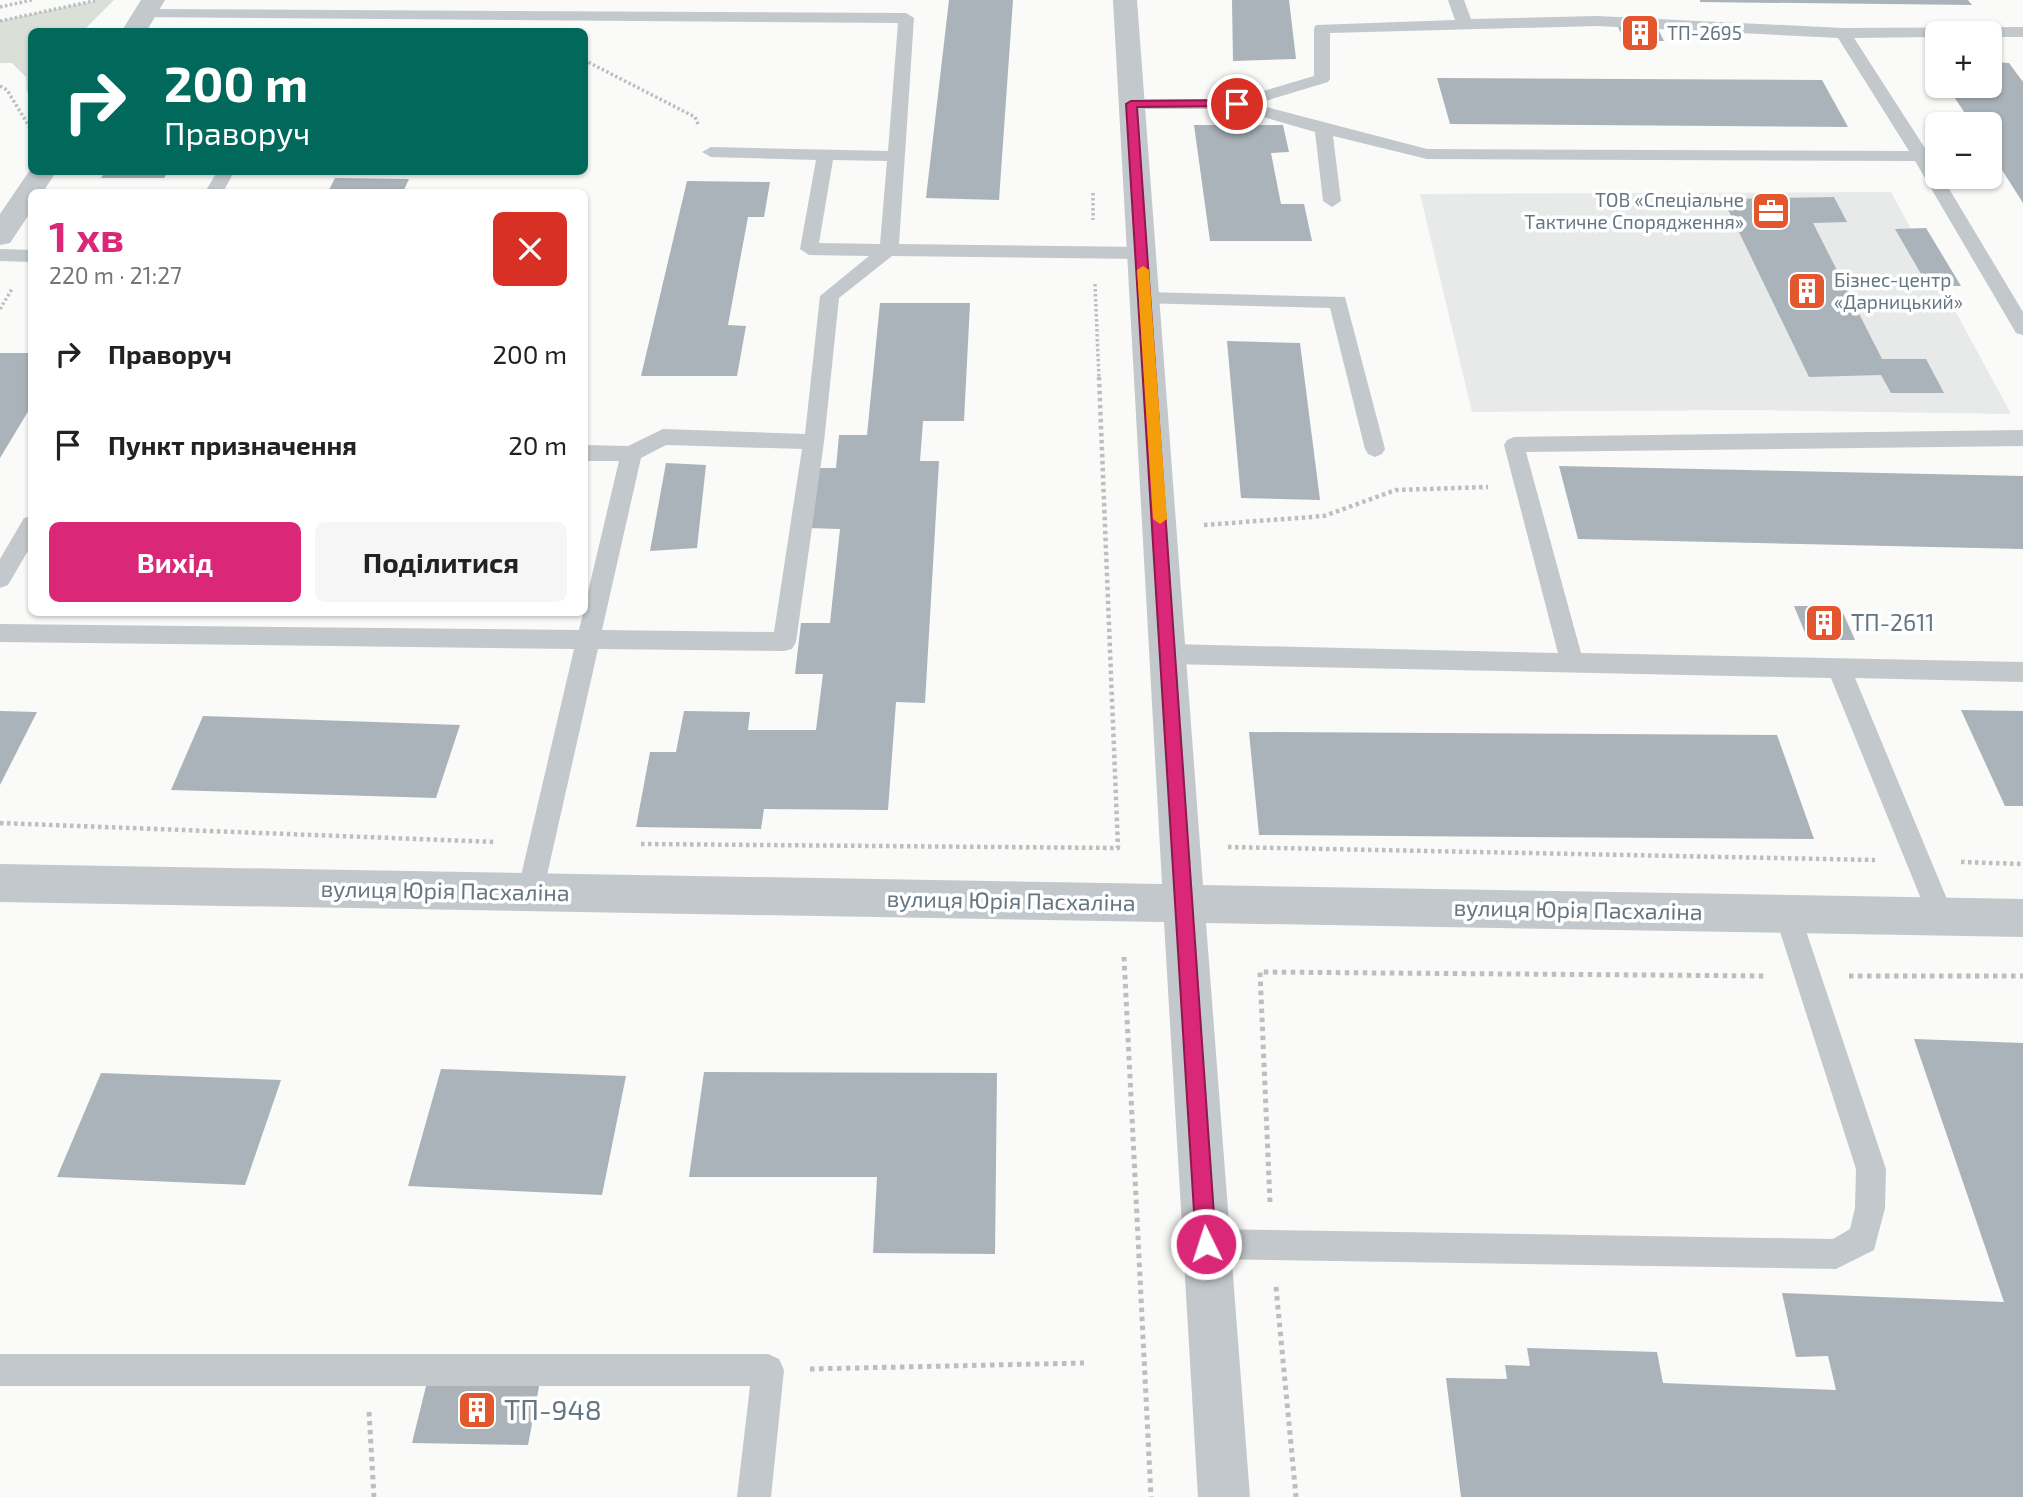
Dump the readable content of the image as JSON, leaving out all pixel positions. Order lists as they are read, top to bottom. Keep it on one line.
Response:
{"streets":{"street":["вулиця Юрія Пасхаліна"]},"places":{"building":["ТП-2695","Бізнес-центр «Дарницький»","ТП-2611","ТП-948"],"office":["ТОВ «Спеціальне Тактичне Спорядження»"]},"page":{"map_buttons":["+","−"],"turn":["200 m","Праворуч"],"heading":["1 хв","220 m · 21:27"],"list":[{"name":"Праворуч","value":"200 m"},{"name":"Пункт призначення","value":"20 m"}],"buttons":["Вихід","Поділитися"]}}
